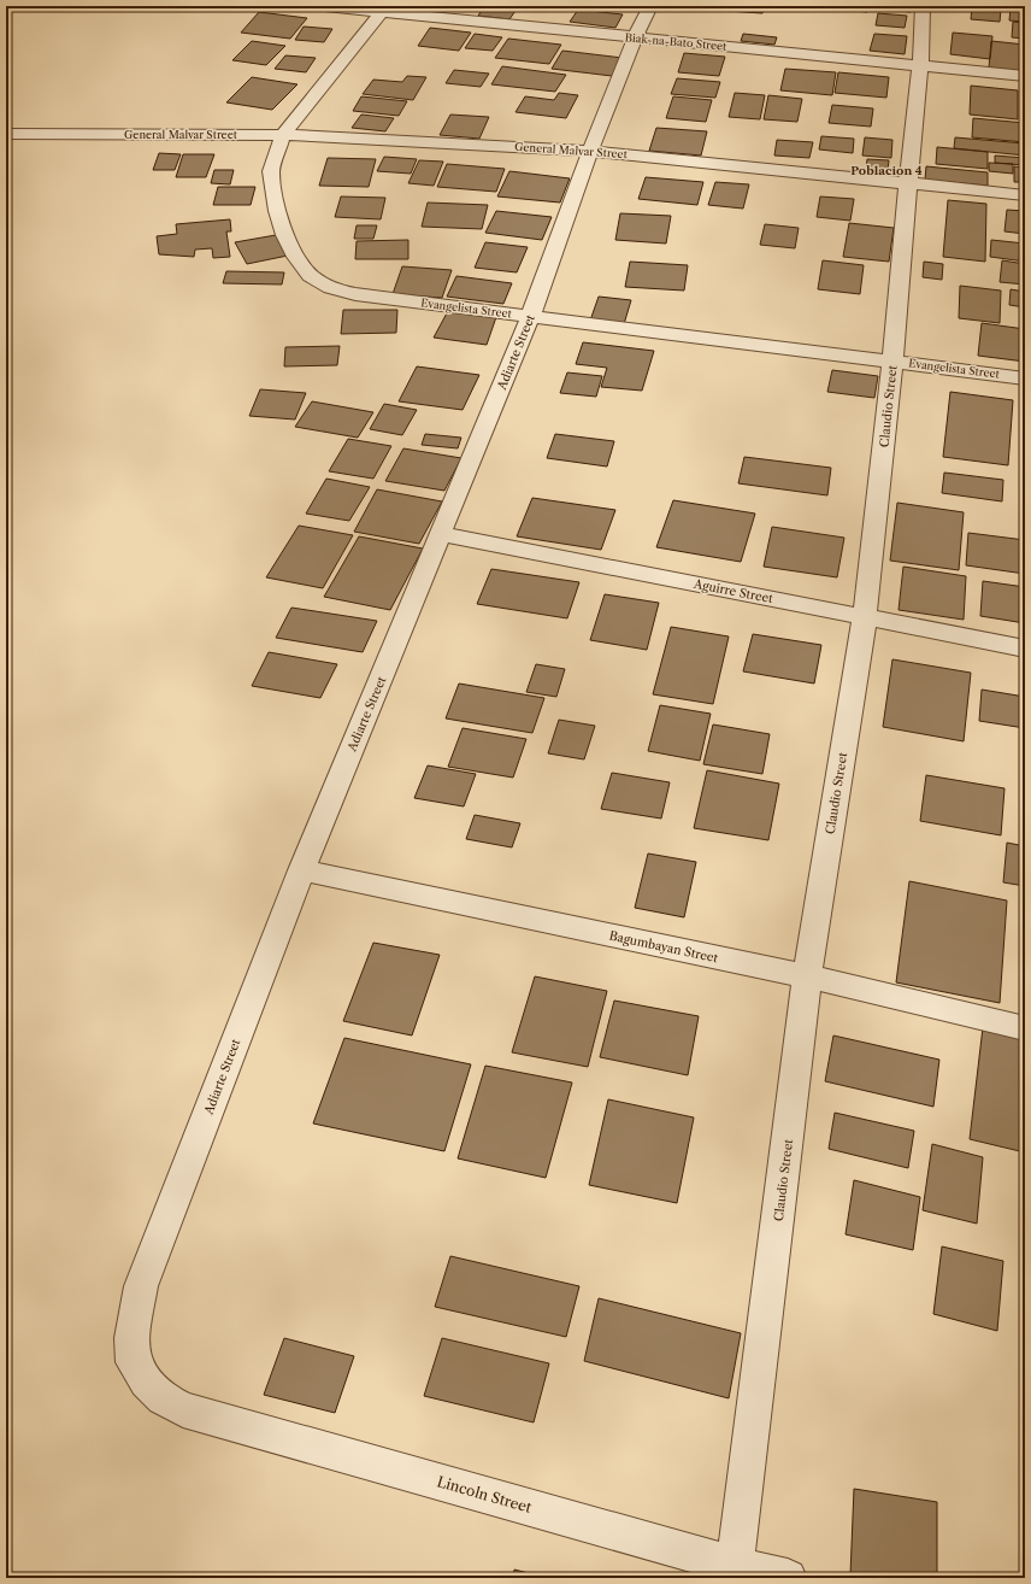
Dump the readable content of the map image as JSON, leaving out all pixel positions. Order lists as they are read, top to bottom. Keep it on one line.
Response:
{"streets":{"street":["Biak-na-Bato Street","General Malvar Street","Evangelista Street","Adiarte Street","Claudio Street","Aguirre Street","Bagumbayan Street","Lincoln Street"]},"crossings":[["Biak-na-Bato Street","Evangelista Street"],["Biak-na-Bato Street","Adiarte Street"],["Biak-na-Bato Street","Claudio Street"],["General Malvar Street","Evangelista Street"],["General Malvar Street","Adiarte Street"],["General Malvar Street","Claudio Street"],["Evangelista Street","Adiarte Street"],["Evangelista Street","Claudio Street"],["Adiarte Street","Aguirre Street"],["Adiarte Street","Bagumbayan Street"],["Adiarte Street","Lincoln Street"],["Claudio Street","Aguirre Street"],["Claudio Street","Bagumbayan Street"],["Claudio Street","Lincoln Street"]],"districts":["Poblacion 4"]}
